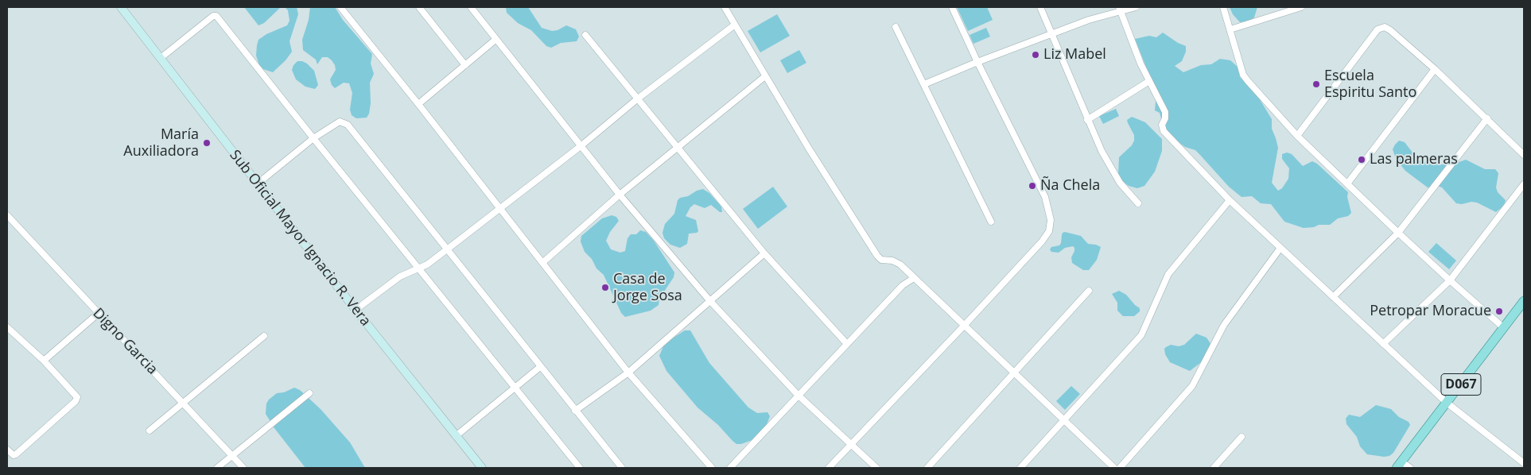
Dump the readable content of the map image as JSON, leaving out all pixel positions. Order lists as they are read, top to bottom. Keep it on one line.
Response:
{"streets":{"main road":["D067"],"street":["Sub Oficial Mayor Ignacio R. Vera","Digno Garcia"]},"places":["Liz Mabel","Escuela Espiritu Santo","María Auxiliadora","Las palmeras","Ña Chela","Casa de Jorge Sosa","Petropar Moracue"]}
